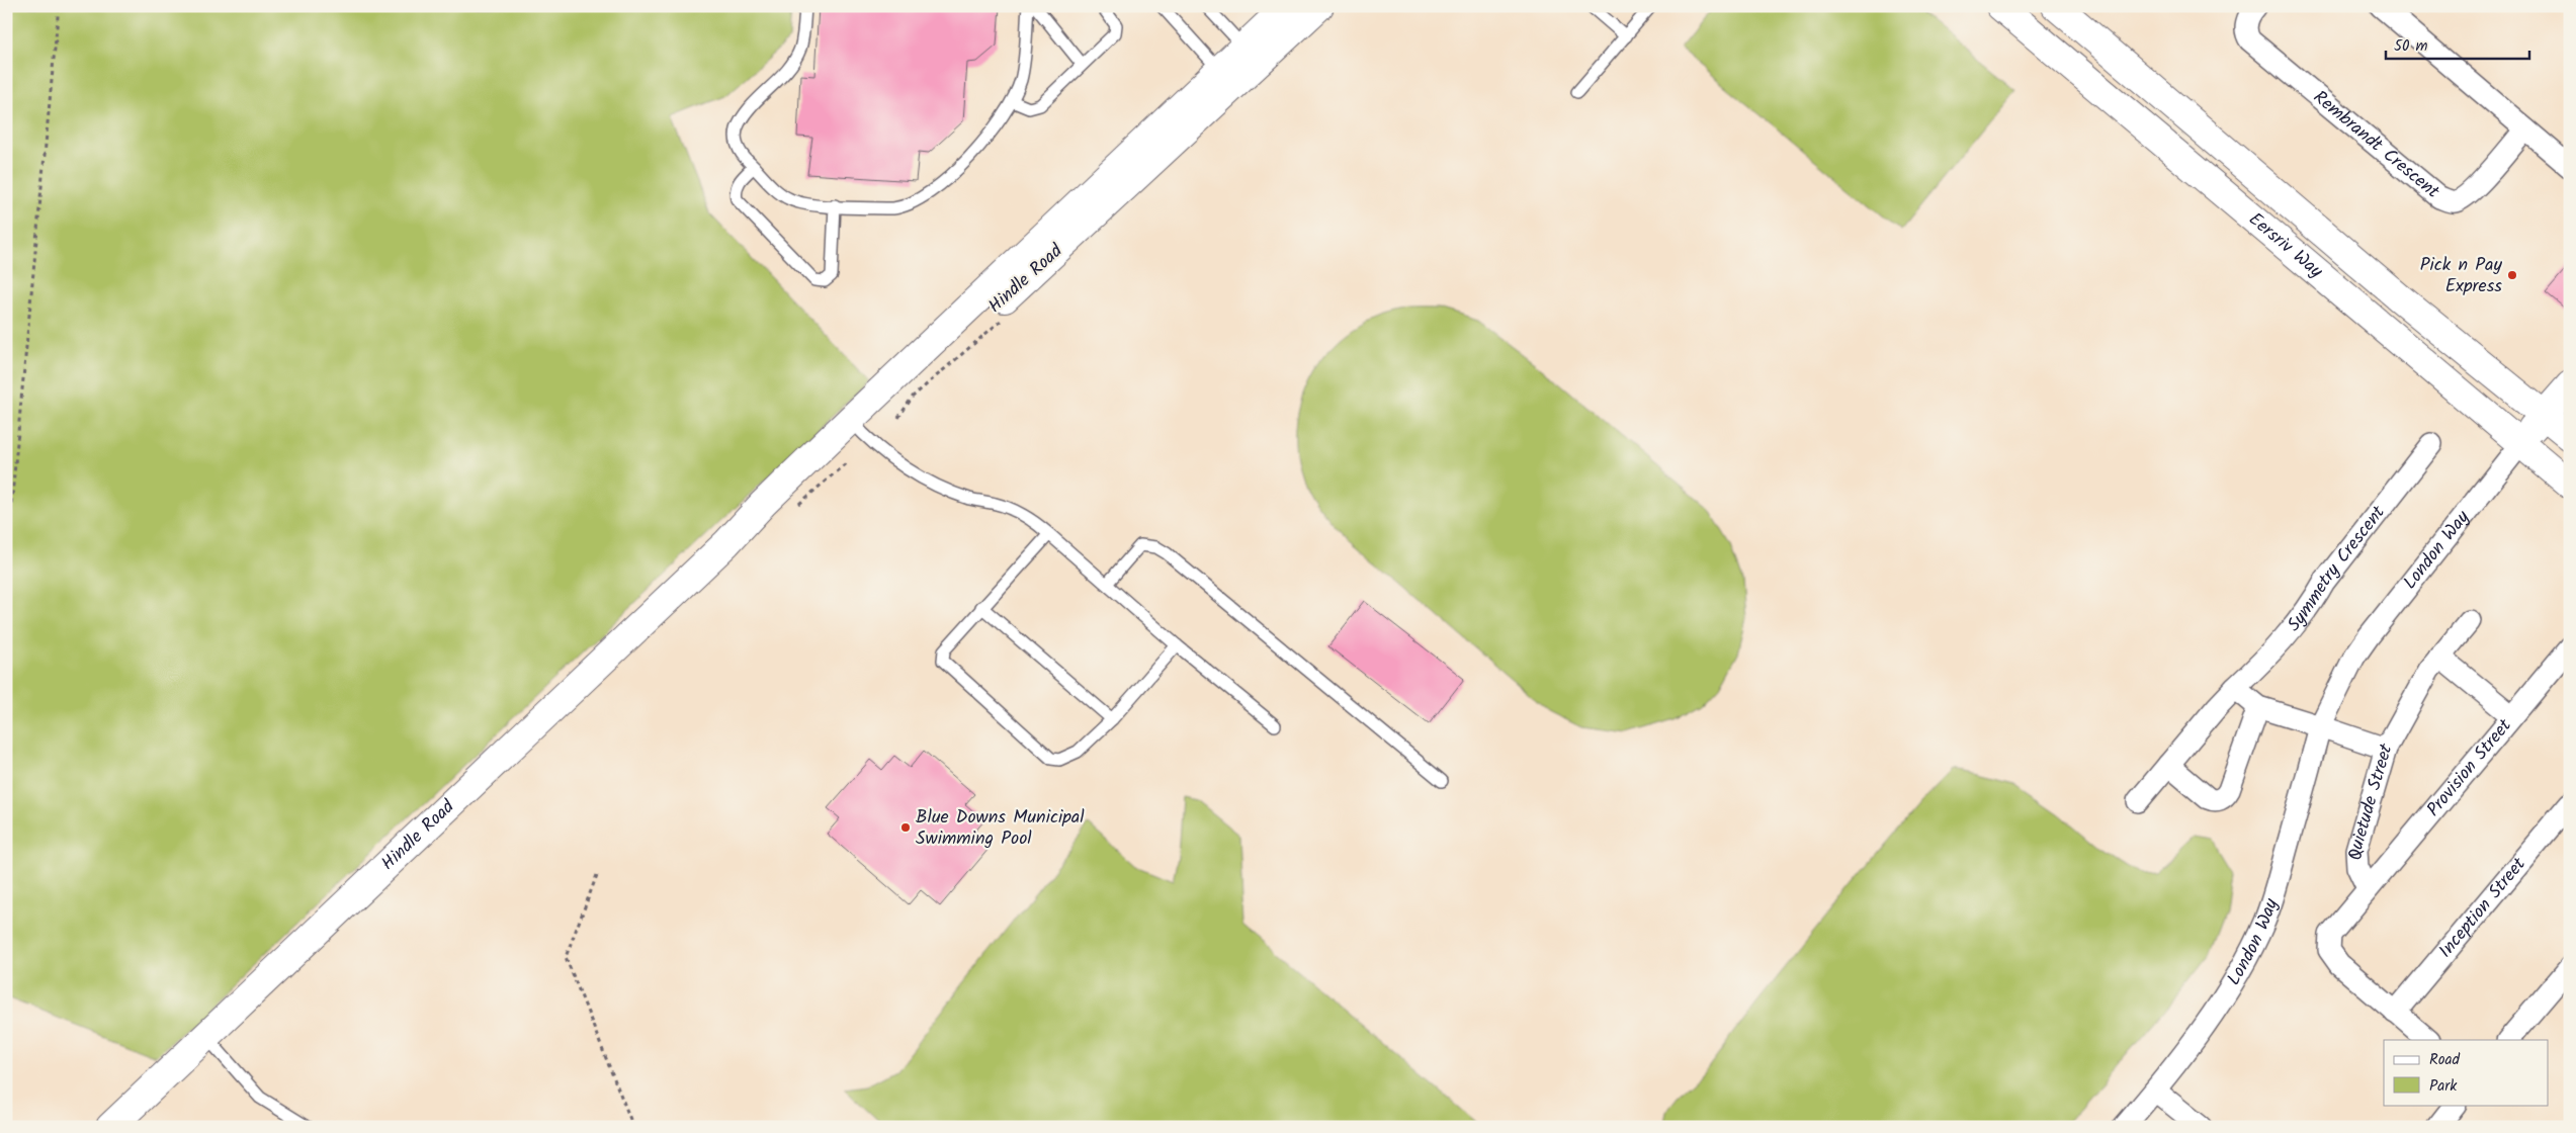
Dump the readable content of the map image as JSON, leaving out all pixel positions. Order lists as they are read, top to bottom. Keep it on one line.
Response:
{"streets":{"main road":["Eersriv Way","Hindle Road","London Way"],"street":["Rembrandt Crescent","Symmetry Crescent","Provision Street","Quietude Street","Inception Street"]},"crossings":[["Eersriv Way","London Way"],["Provision Street","Quietude Street"],["Quietude Street","Inception Street"]],"places":["Pick n Pay Express","Blue Downs Municipal Swimming Pool"],"legend":["Road","Park"],"scale_bar":"50 m"}
